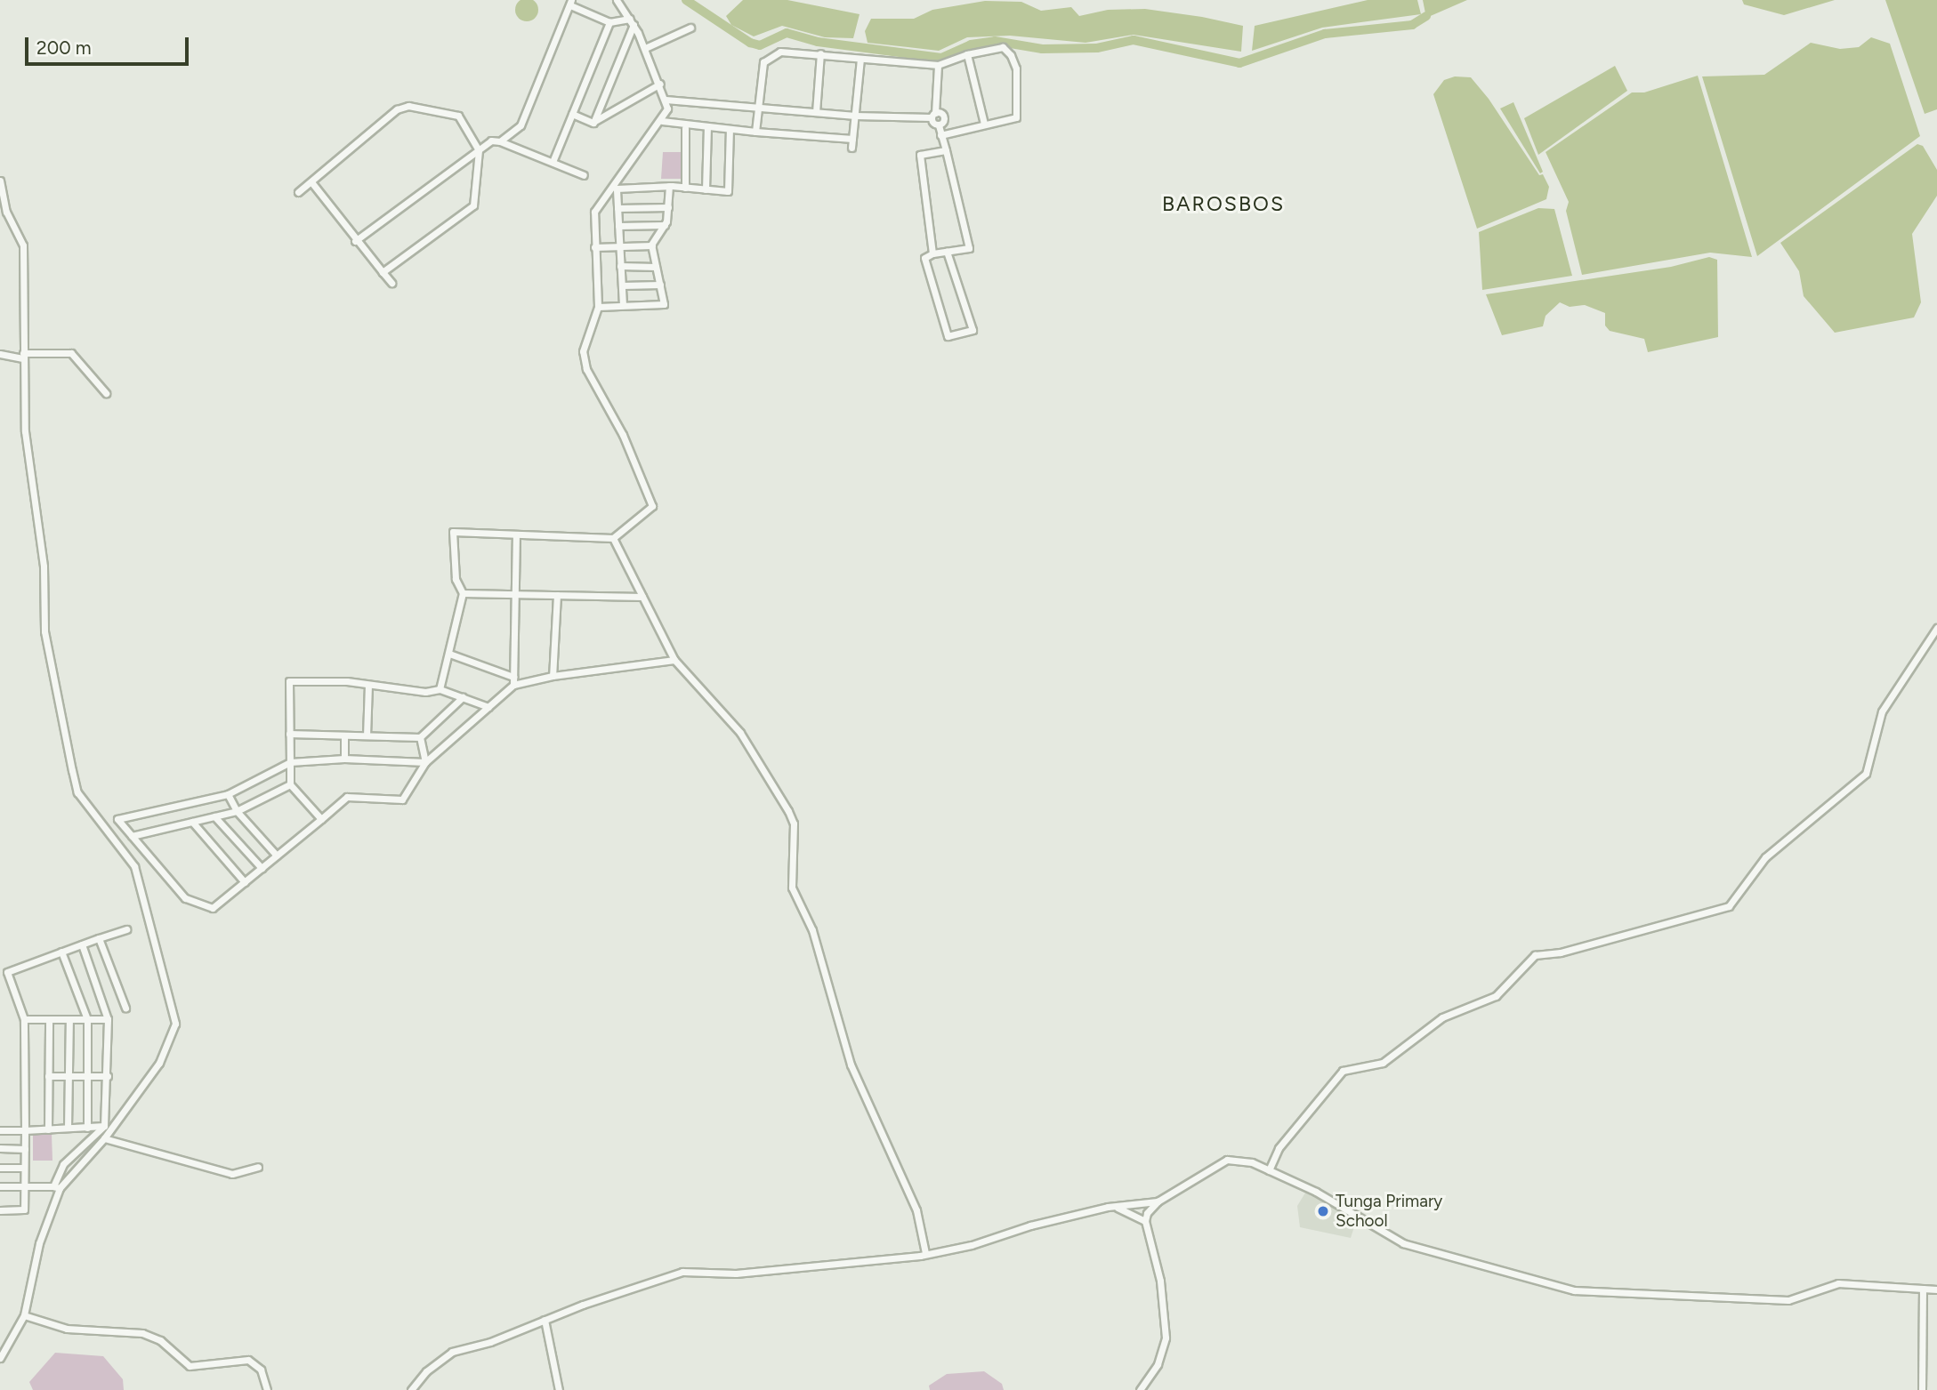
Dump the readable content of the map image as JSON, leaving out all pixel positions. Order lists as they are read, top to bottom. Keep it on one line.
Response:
{"districts":["BAROSBOS"],"places":["Tunga Primary School"],"scale_bar":"200 m"}
